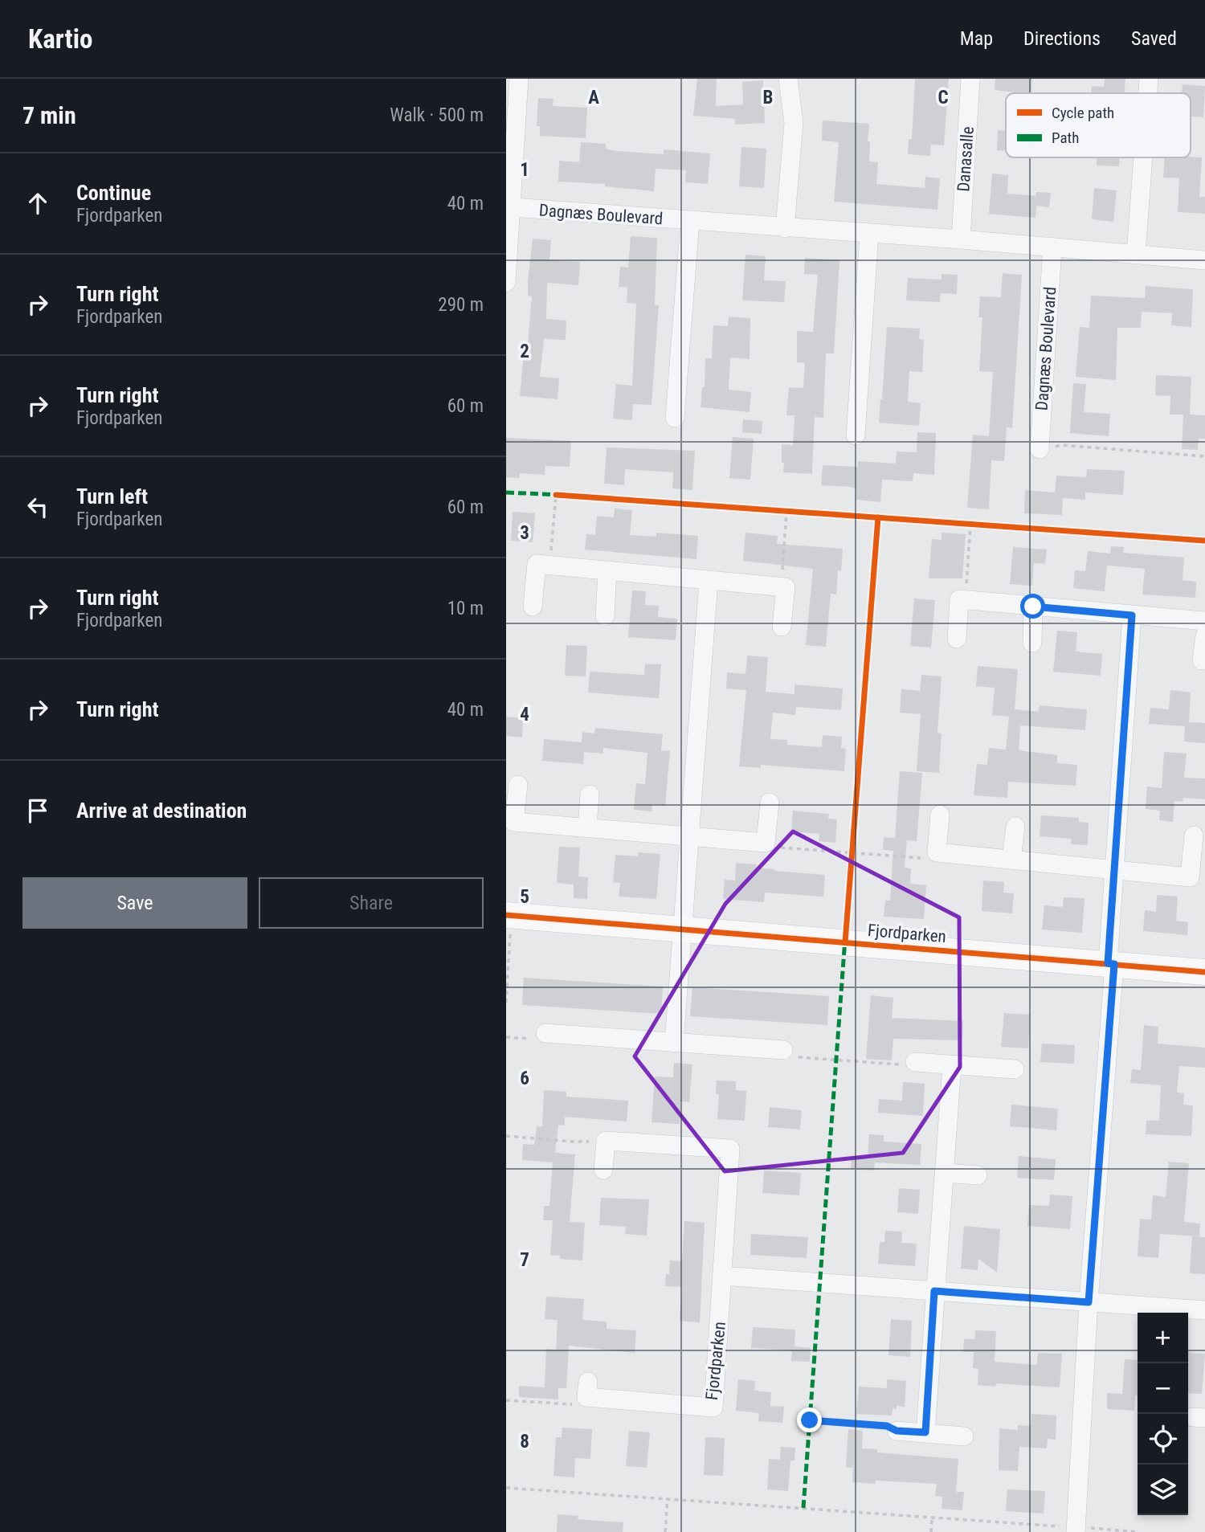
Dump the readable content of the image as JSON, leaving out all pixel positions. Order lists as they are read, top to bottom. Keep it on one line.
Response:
{"streets":{"street":["Danasalle","Dagnæs Boulevard","Fjordparken"]},"crossings":[["Danasalle","Dagnæs Boulevard"]],"legend":["Cycle path","Path"],"page":{"header":"Kartio","nav":["Map","Directions","Saved"],"heading":["7 min","Walk · 500 m"],"list":[["Continue","Fjordparken","40 m"],["Turn right","Fjordparken","290 m"],["Turn right","Fjordparken","60 m"],["Turn left","Fjordparken","60 m"],["Turn right","Fjordparken","10 m"],["Turn right","40 m"],"Arrive at destination"],"buttons":["Save","Share"],"map_buttons":["+","−"]},"grid":{"columns":["A","B","C"],"rows":["1","2","3","4","5","6","7","8"]}}
